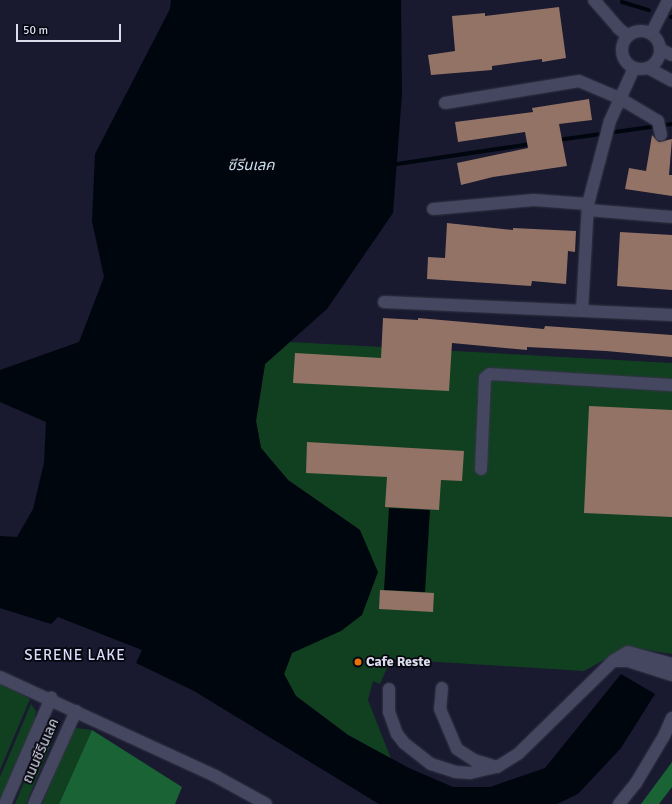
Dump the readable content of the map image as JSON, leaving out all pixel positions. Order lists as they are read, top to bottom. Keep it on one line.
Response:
{"streets":{"street":["ถนนซีรีนเลค"]},"districts":["SERENE LAKE"],"water":["ซีรีนเลค"],"places":["Cafe Reste"],"scale_bar":"50 m"}
